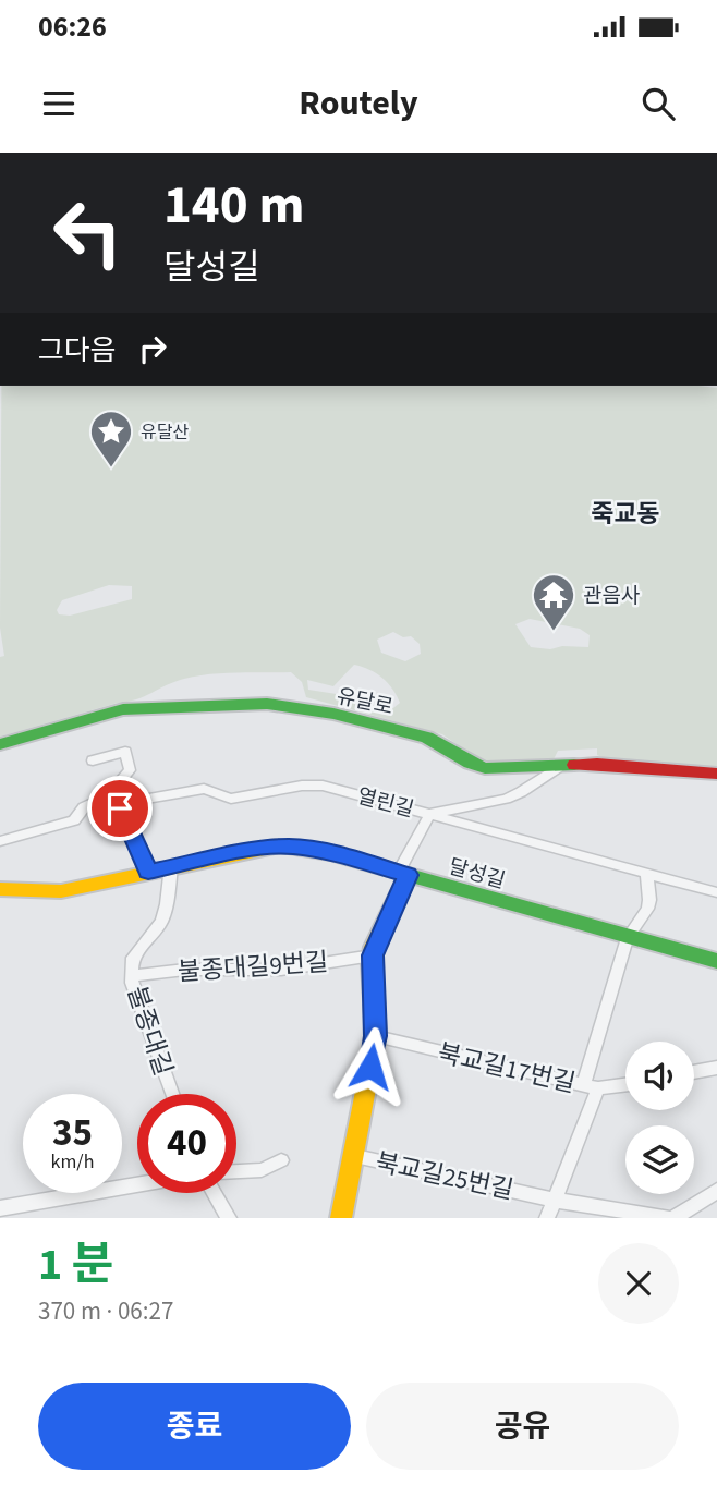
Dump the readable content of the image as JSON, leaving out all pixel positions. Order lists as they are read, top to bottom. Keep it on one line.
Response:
{"streets":{"street":["유달로","열린길","달성길","불종대길9번길","불종대길","북교길17번길","북교길25번길"]},"crossings":[["열린길","달성길"],["달성길","불종대길"],["불종대길9번길","불종대길"]],"districts":["죽교동"],"places":{"place":["유달산"],"temple":["관음사"]},"page":{"status":"06:26","header":"Routely","turn":["140 m","달성길"],"then":"그다음","speed":"35 km/h","limit":"40","heading":["1 분","370 m · 06:27"],"buttons":["종료","공유"]}}
